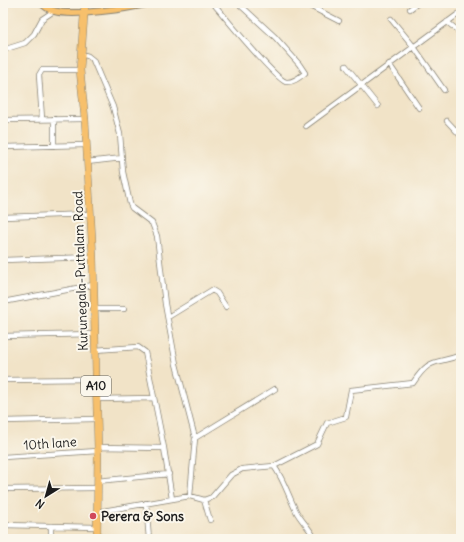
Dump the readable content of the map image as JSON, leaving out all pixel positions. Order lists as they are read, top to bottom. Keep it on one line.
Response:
{"streets":{"highway":["Kurunegala-Puttalam Road","A10"],"street":["10th lane"]},"crossings":[["Kurunegala-Puttalam Road","10th lane"]],"places":["Perera & Sons"],"north":"bottom left"}
